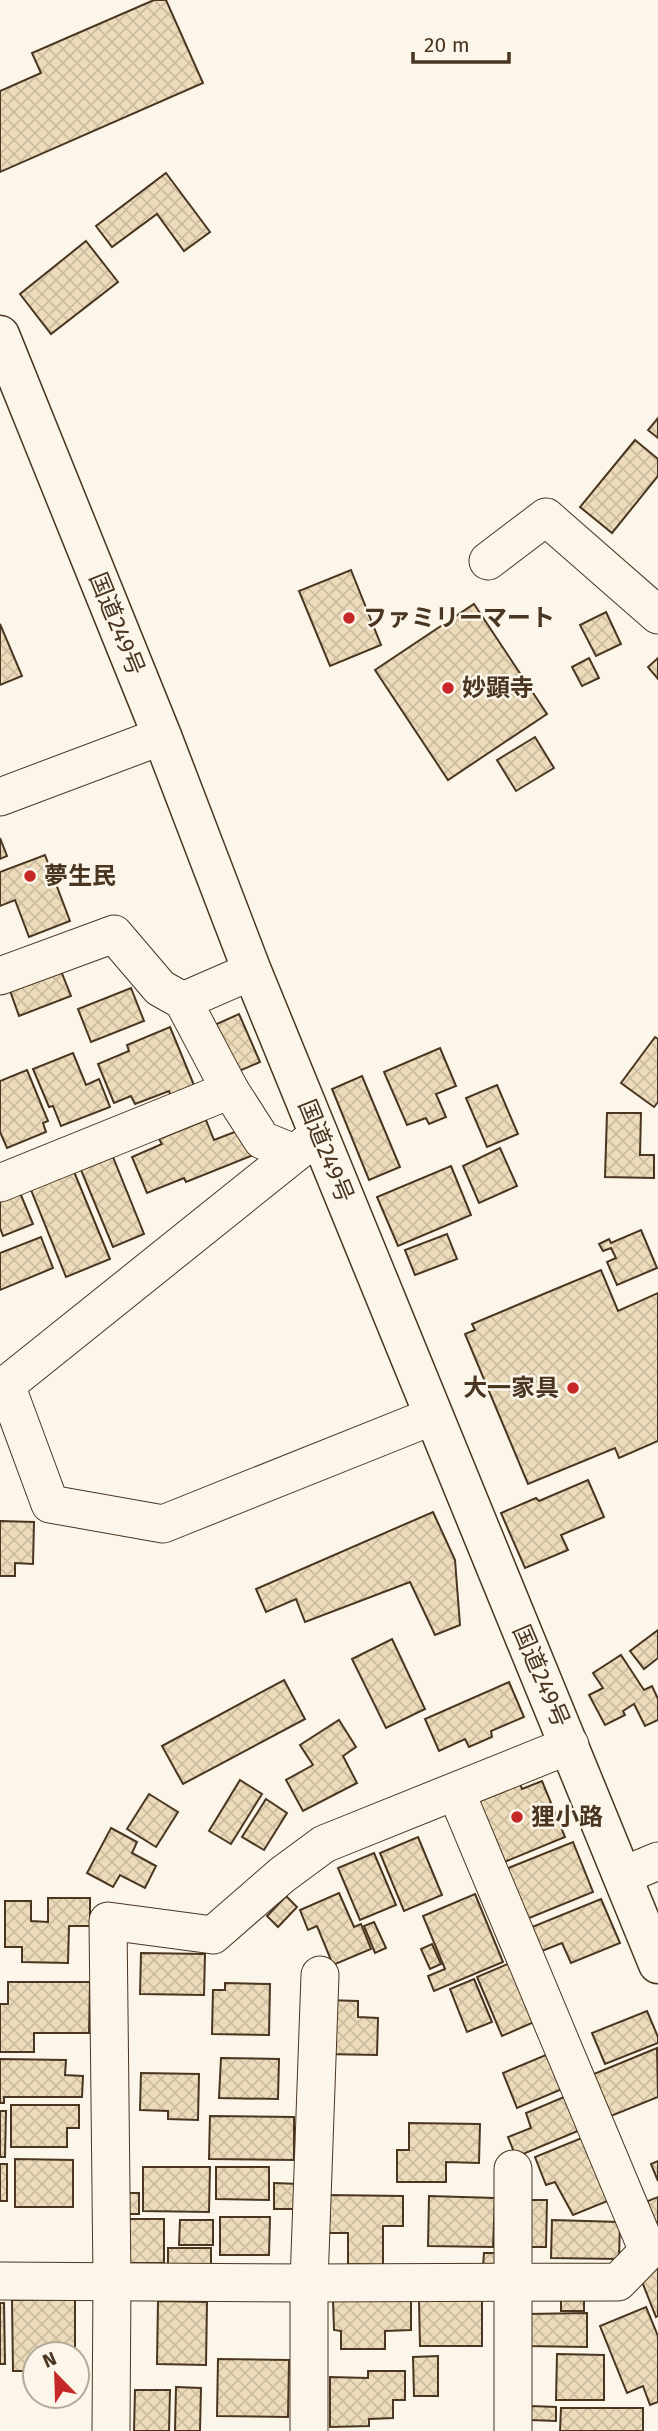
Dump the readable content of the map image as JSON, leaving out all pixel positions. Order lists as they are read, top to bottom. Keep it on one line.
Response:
{"streets":{"highway":["国道249号"]},"places":["ファミリーマート","妙顕寺","夢生民","大一家具","狸小路"],"scale_bar":"20 m","north":"top left"}
